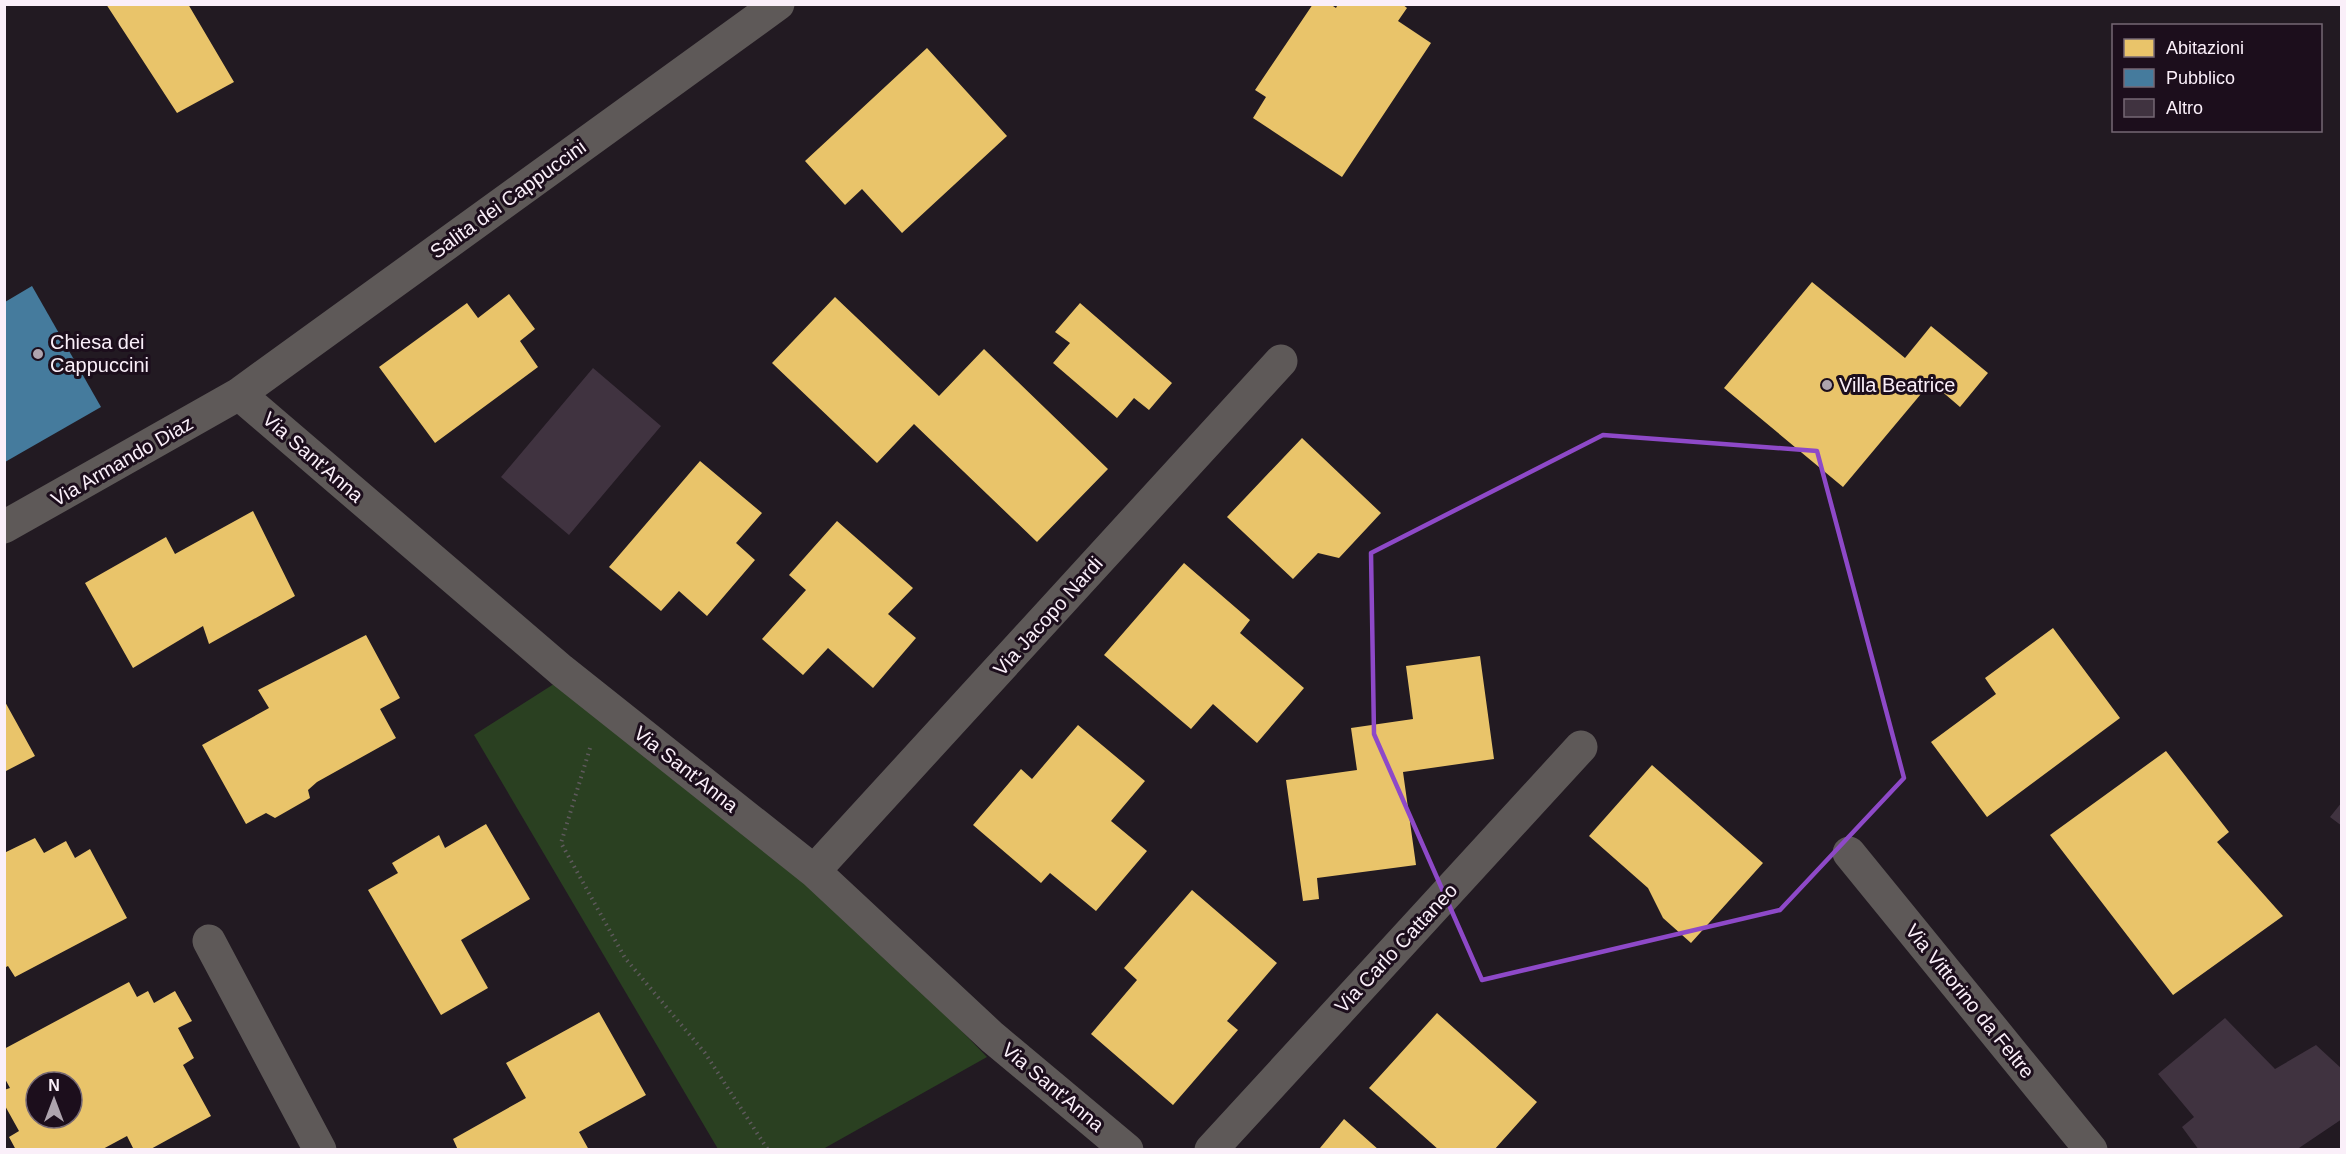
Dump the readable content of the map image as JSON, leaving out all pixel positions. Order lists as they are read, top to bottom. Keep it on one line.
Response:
{"streets":{"street":["Salita dei Cappuccini","Via Sant'Anna","Via Armando Diaz","Via Jacopo Nardi","Via Carlo Cattaneo","Via Vittorino da Feltre"]},"crossings":[["Salita dei Cappuccini","Via Sant'Anna"],["Salita dei Cappuccini","Via Armando Diaz"],["Via Sant'Anna","Via Armando Diaz"],["Via Sant'Anna","Via Jacopo Nardi"]],"places":["Chiesa dei Cappuccini","Villa Beatrice"],"legend":["Abitazioni","Pubblico","Altro"],"north":"top"}
